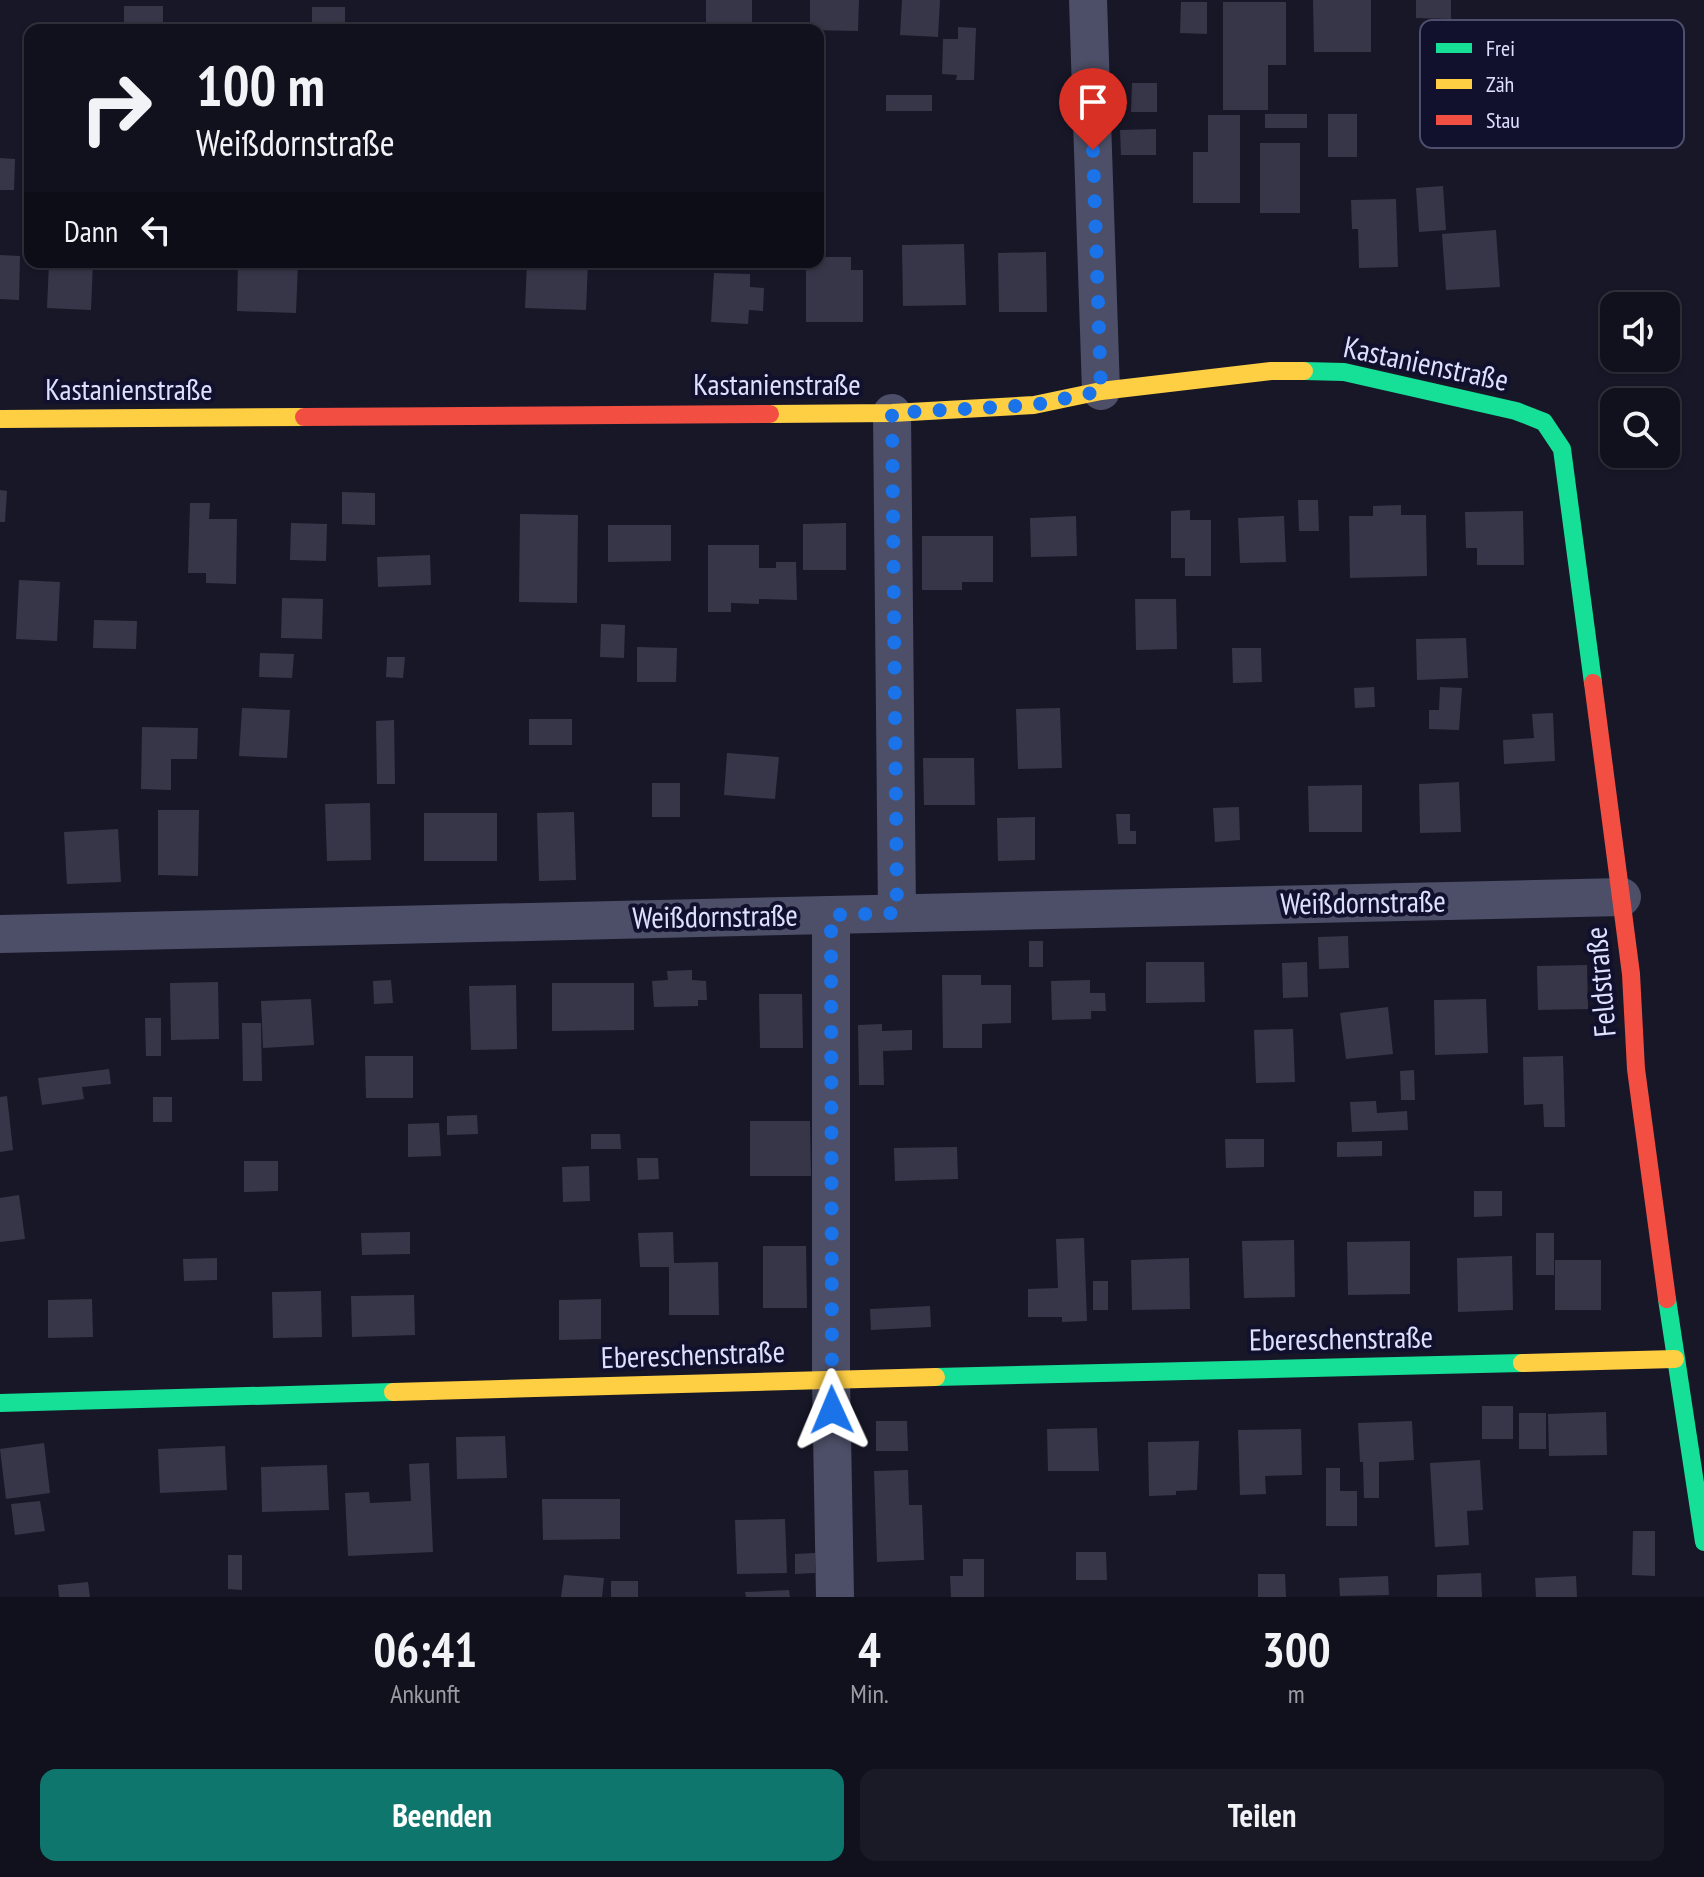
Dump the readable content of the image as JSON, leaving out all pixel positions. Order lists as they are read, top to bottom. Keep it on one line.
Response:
{"streets":{"street":["Kastanienstraße","Weißdornstraße","Feldstraße","Ebereschenstraße"]},"crossings":[["Kastanienstraße","Feldstraße"],["Weißdornstraße","Feldstraße"],["Feldstraße","Ebereschenstraße"]],"legend":["Frei","Zäh","Stau"],"page":{"turn":["100 m","Weißdornstraße"],"then":"Dann","eta":["06:41","Ankunft","4","Min.","300","m"],"buttons":["Beenden","Teilen"]}}
